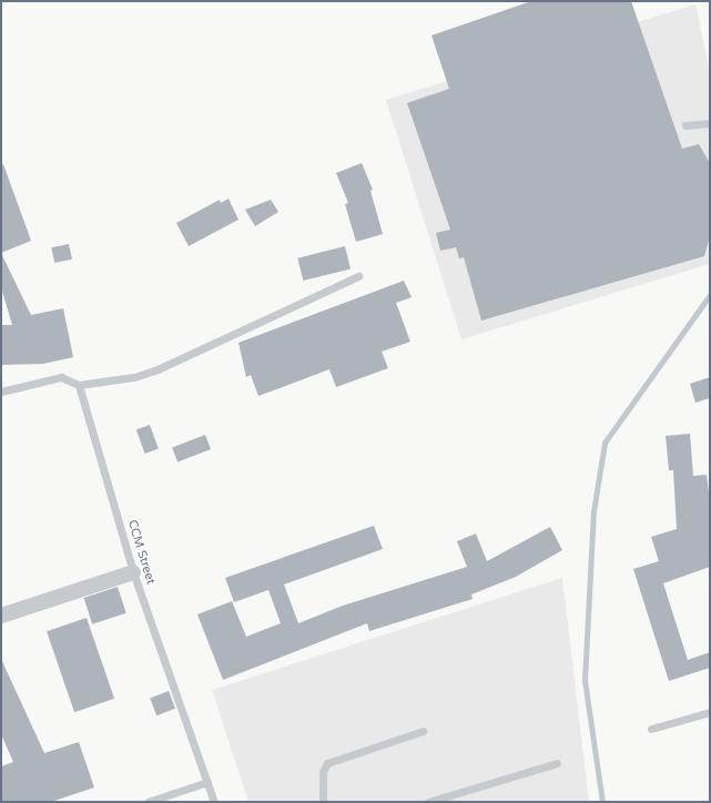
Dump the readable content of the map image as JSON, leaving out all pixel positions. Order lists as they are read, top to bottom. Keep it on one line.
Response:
{"streets":{"lane":["CCM Street"]}}
